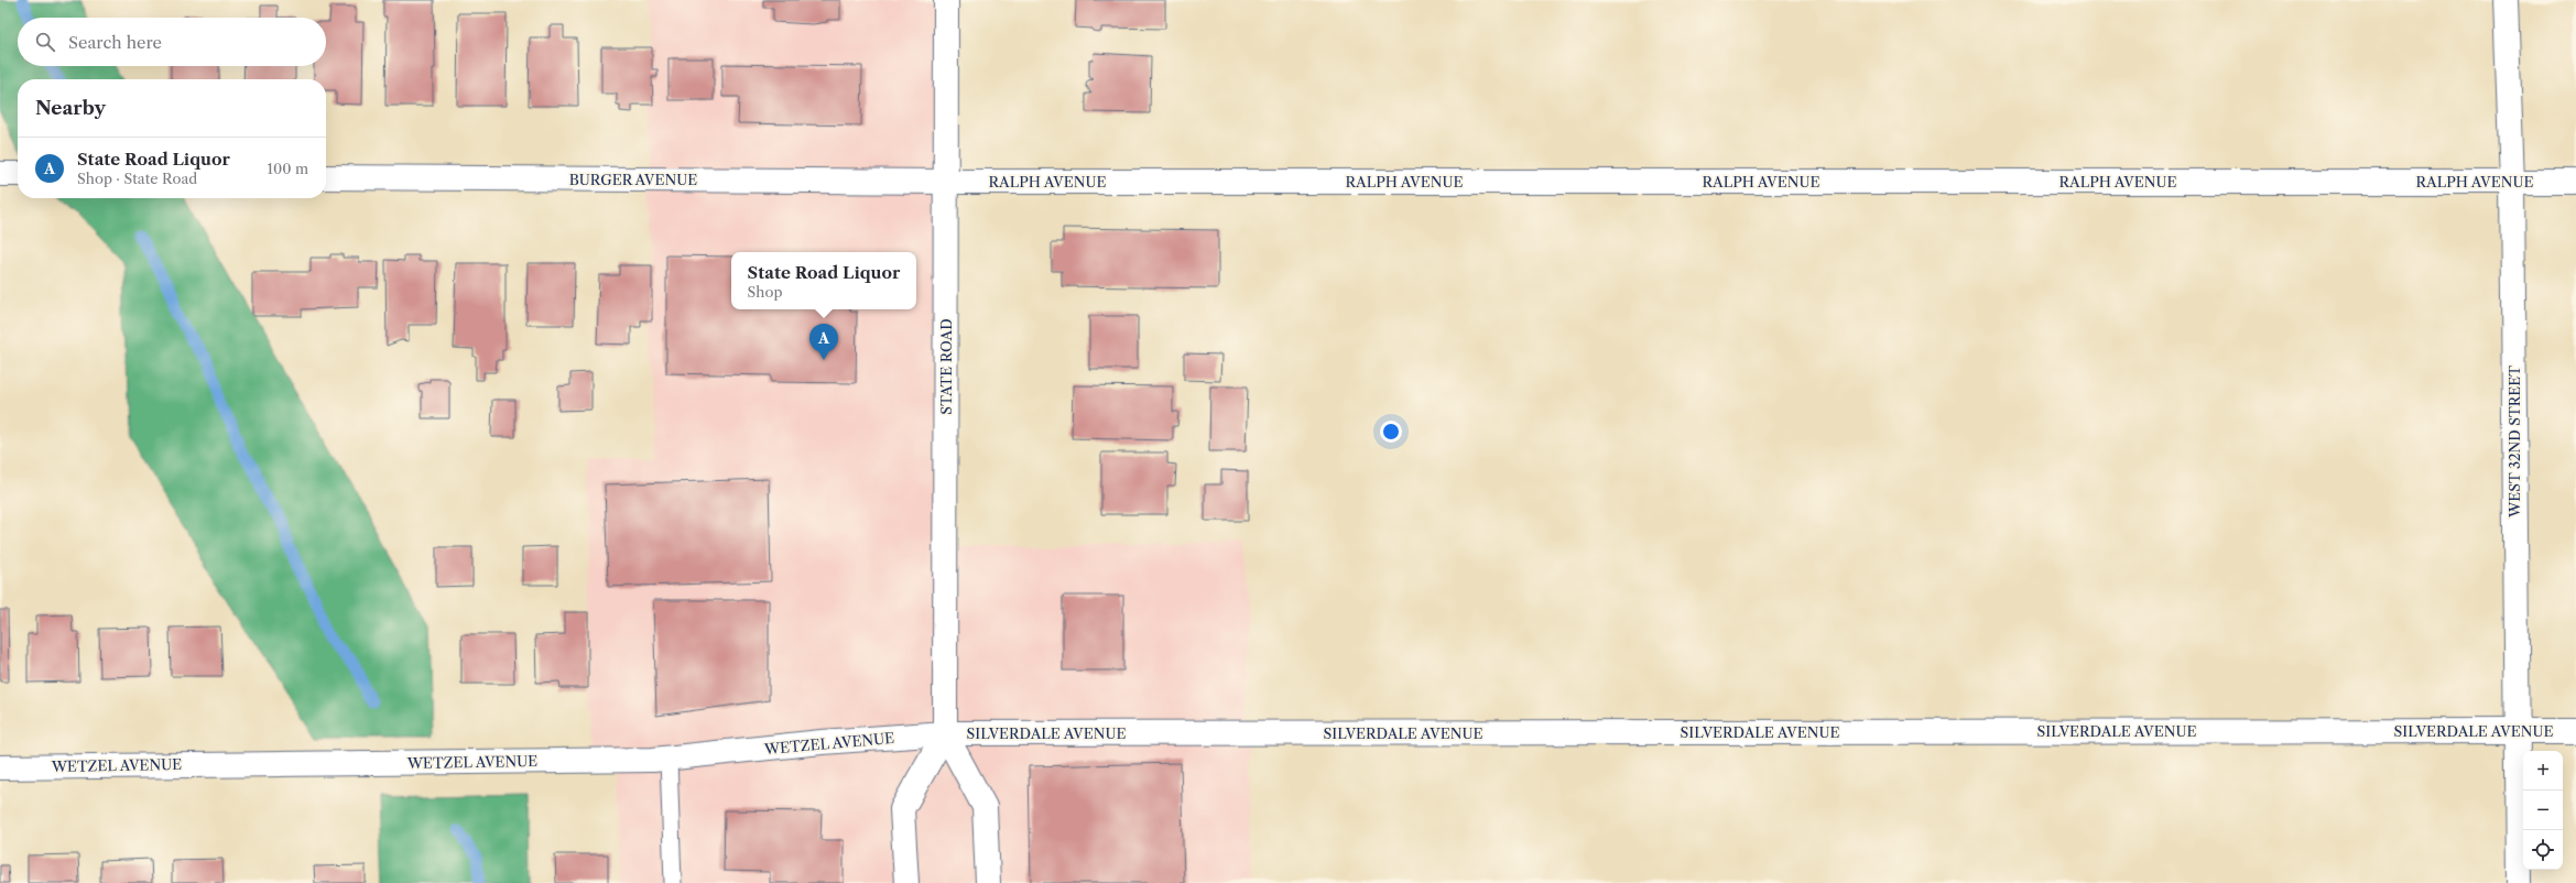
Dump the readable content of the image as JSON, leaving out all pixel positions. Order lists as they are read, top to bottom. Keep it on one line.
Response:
{"streets":{"street":["BURGER AVENUE","RALPH AVENUE","STATE ROAD","WEST 32ND STREET","SILVERDALE AVENUE","WETZEL AVENUE"]},"crossings":[["BURGER AVENUE","RALPH AVENUE"],["BURGER AVENUE","STATE ROAD"],["RALPH AVENUE","STATE ROAD"],["RALPH AVENUE","WEST 32ND STREET"],["STATE ROAD","SILVERDALE AVENUE"],["STATE ROAD","WETZEL AVENUE"],["WEST 32ND STREET","SILVERDALE AVENUE"],["SILVERDALE AVENUE","WETZEL AVENUE"]],"page":{"search":"Search here","heading":"Nearby","list":[{"mark":"A","name":"State Road Liquor","note":"Shop · State Road","value":"100 m"}],"popup":["State Road Liquor","Shop"],"pins":"A","map_buttons":["+","−"]}}
